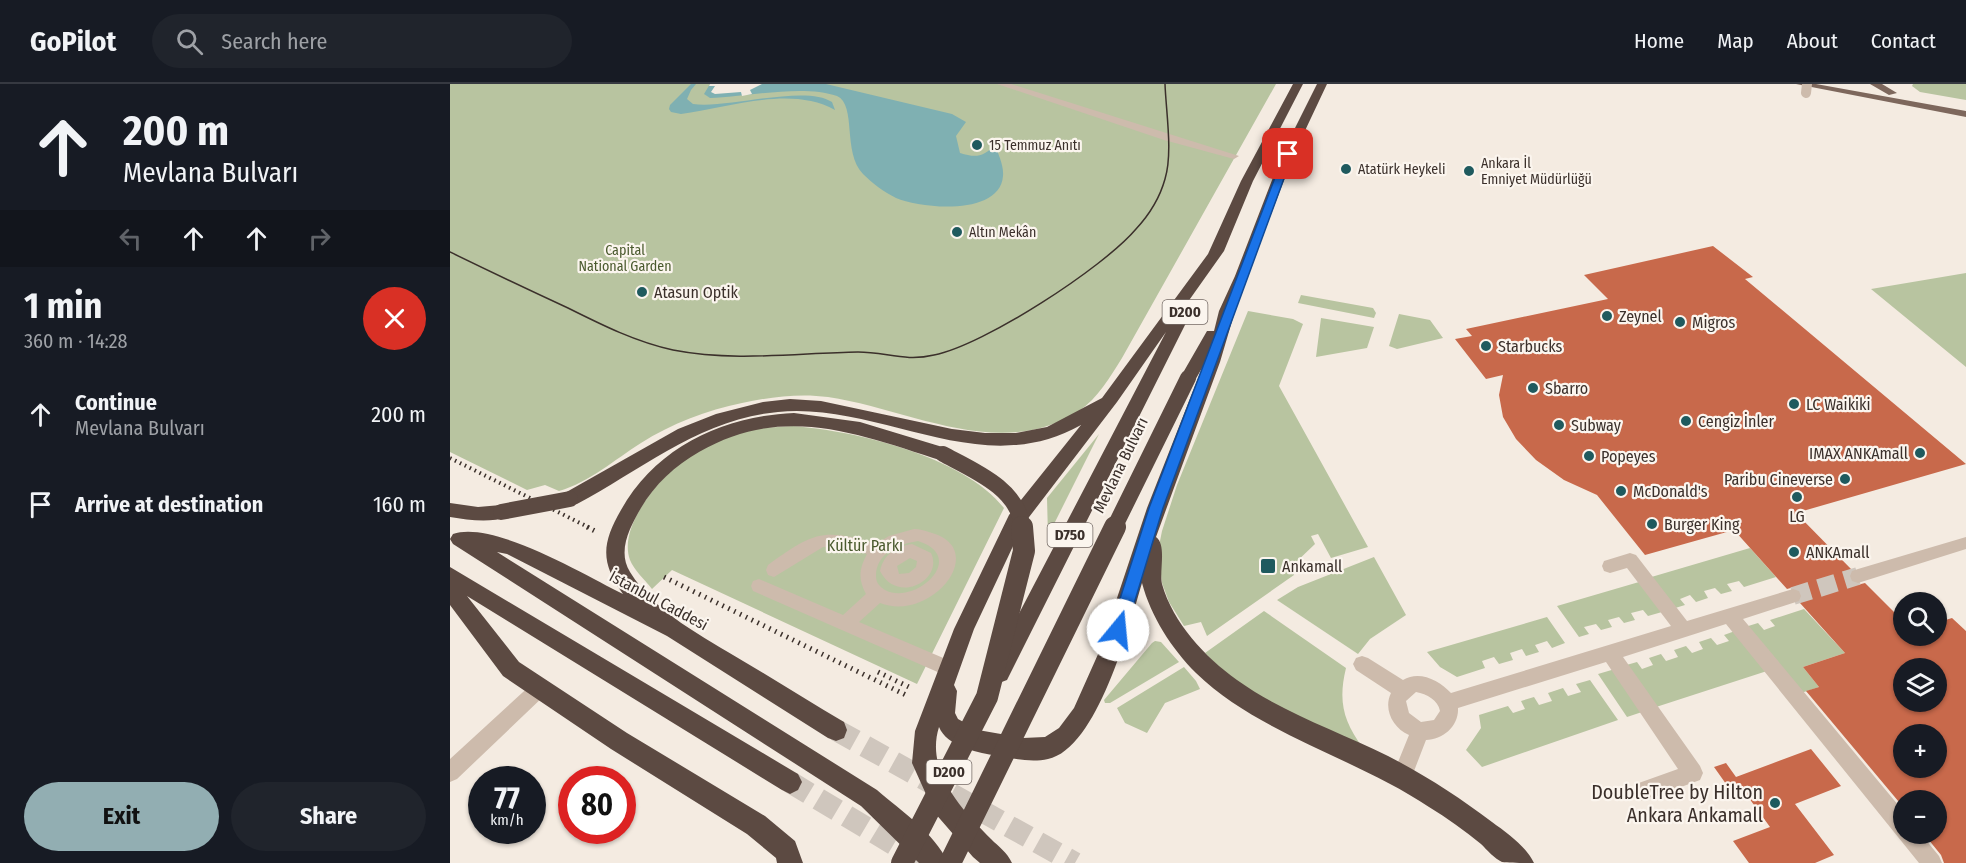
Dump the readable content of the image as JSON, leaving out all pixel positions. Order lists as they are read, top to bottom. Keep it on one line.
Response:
{"streets":{"highway":["D200","Mevlana Bulvarı","D750","İstanbul Caddesi"]},"parks":["Capital National Garden","Kültür Parkı"],"places":{"other":["15 Temmuz Anıtı","Atatürk Heykeli","Ankara İl Emniyet Müdürlüğü","Altın Mekân","Atasun Optik","Zeynel","Migros","Starbucks","Sbarro","LC Waikiki","Cengiz İnler","Subway","IMAX ANKAmall","Popeyes","Paribu Cineverse","McDonald's","LG","Burger King","ANKAmall","DoubleTree by Hilton Ankara Ankamall"],"transit":["Ankamall"]},"page":{"header":"GoPilot","search":"Search here","nav":["Home","Map","About","Contact"],"turn":["200 m","Mevlana Bulvarı"],"heading":["1 min","360 m · 14:28"],"list":[{"name":"Continue","note":"Mevlana Bulvarı","value":"200 m"},{"name":"Arrive at destination","value":"160 m"}],"map_buttons":["+","−"],"speed":"77 km/h","limit":"80","buttons":["Exit","Share"]}}
